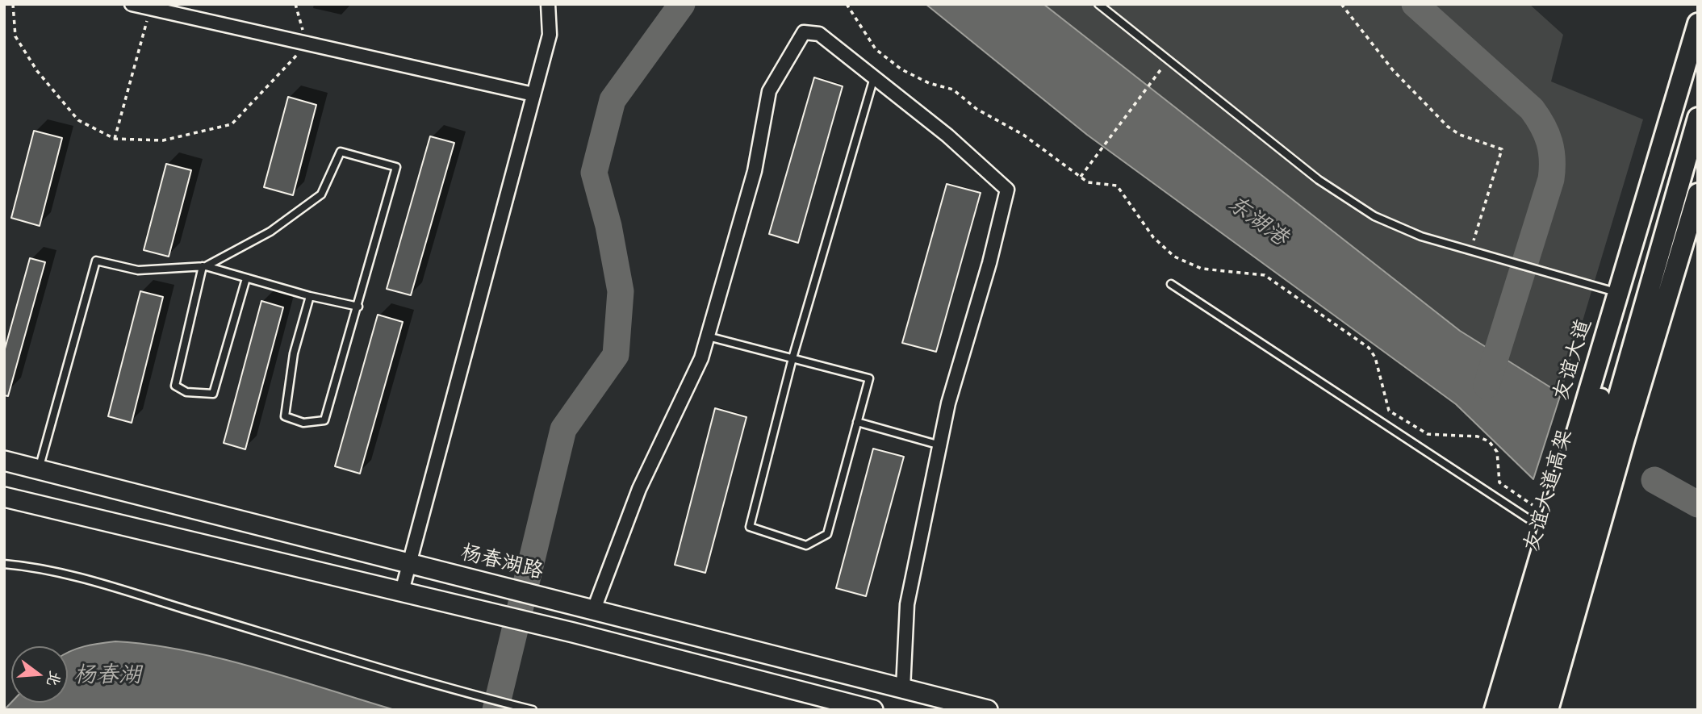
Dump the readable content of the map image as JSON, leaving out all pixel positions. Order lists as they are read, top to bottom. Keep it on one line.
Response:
{"streets":{"main road":["友谊大道","友谊大道高架","杨春湖路"]},"water":["东湖港","杨春湖"],"north":"right"}
